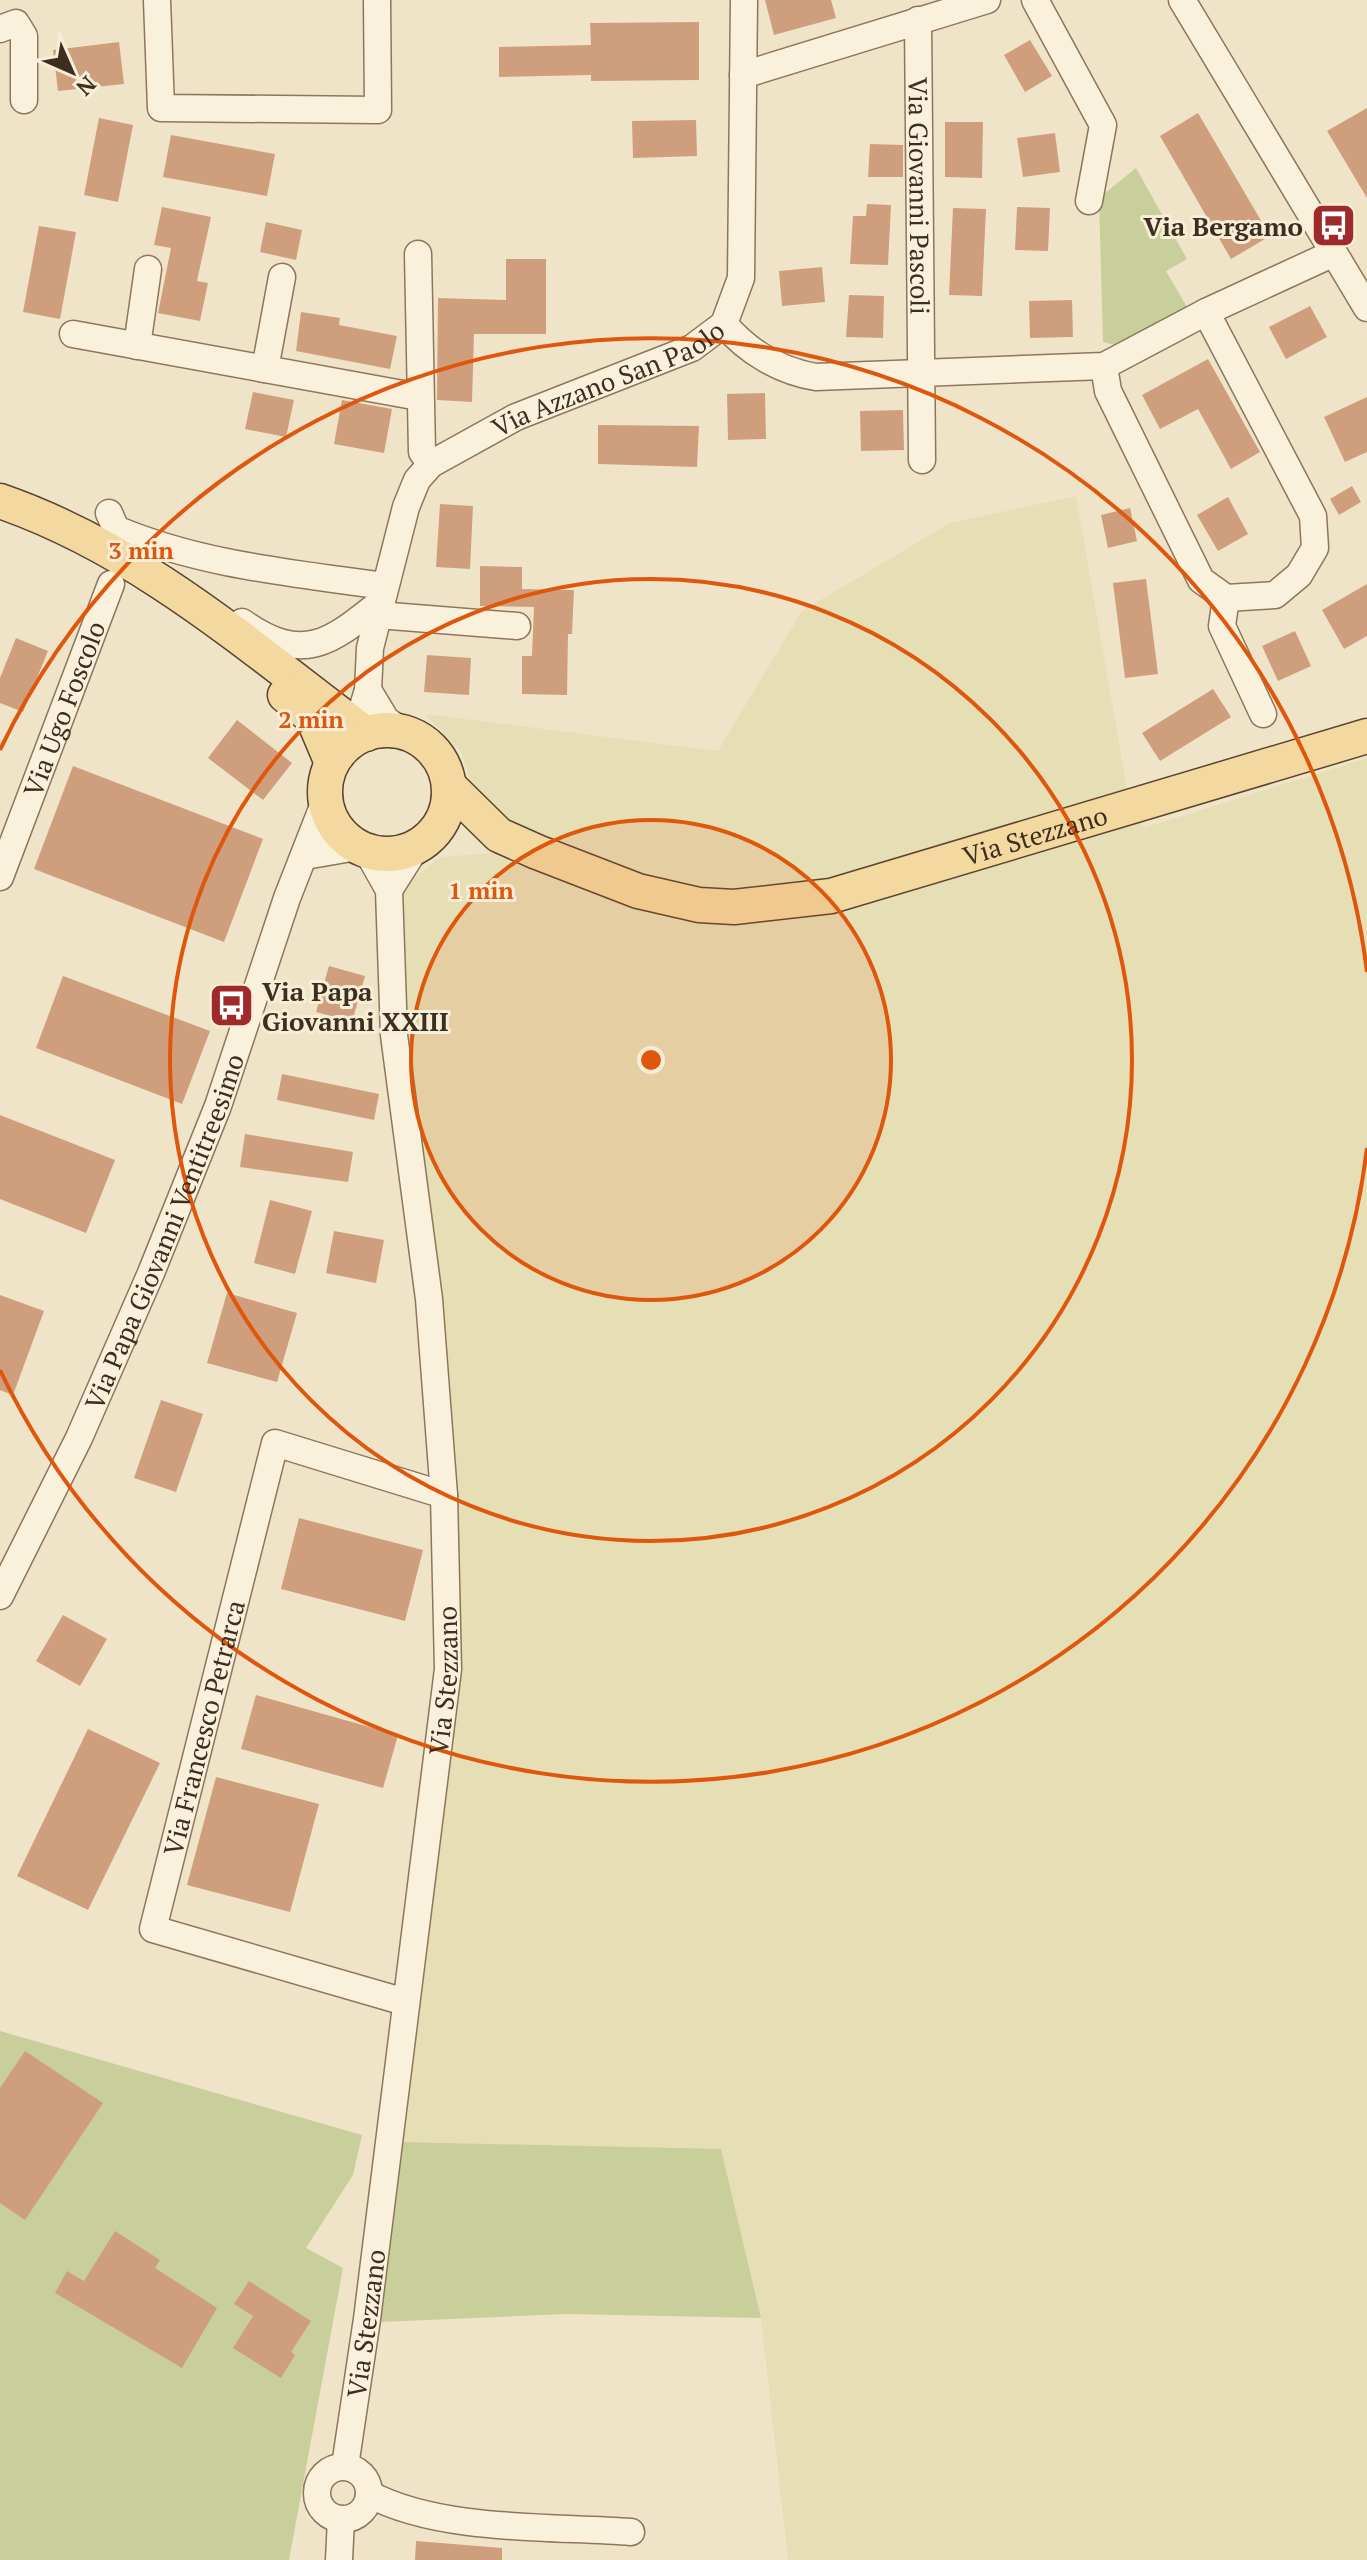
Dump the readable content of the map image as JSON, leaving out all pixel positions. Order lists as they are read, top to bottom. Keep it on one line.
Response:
{"streets":{"main road":["Via Stezzano"],"street":["Via Giovanni Pascoli","Via Azzano San Paolo","Via Ugo Foscolo","Via Papa Giovanni Ventitreesimo","Via Francesco Petrarca"]},"crossings":[["Via Azzano San Paolo","Via Stezzano"],["Via Azzano San Paolo","Via Papa Giovanni Ventitreesimo"],["Via Stezzano","Via Papa Giovanni Ventitreesimo"],["Via Stezzano","Via Francesco Petrarca"]],"places":{"bus stop":["Via Bergamo","Via Papa Giovanni XXIII"]},"north":"bottom right","rings":["3 min","2 min","1 min"]}
